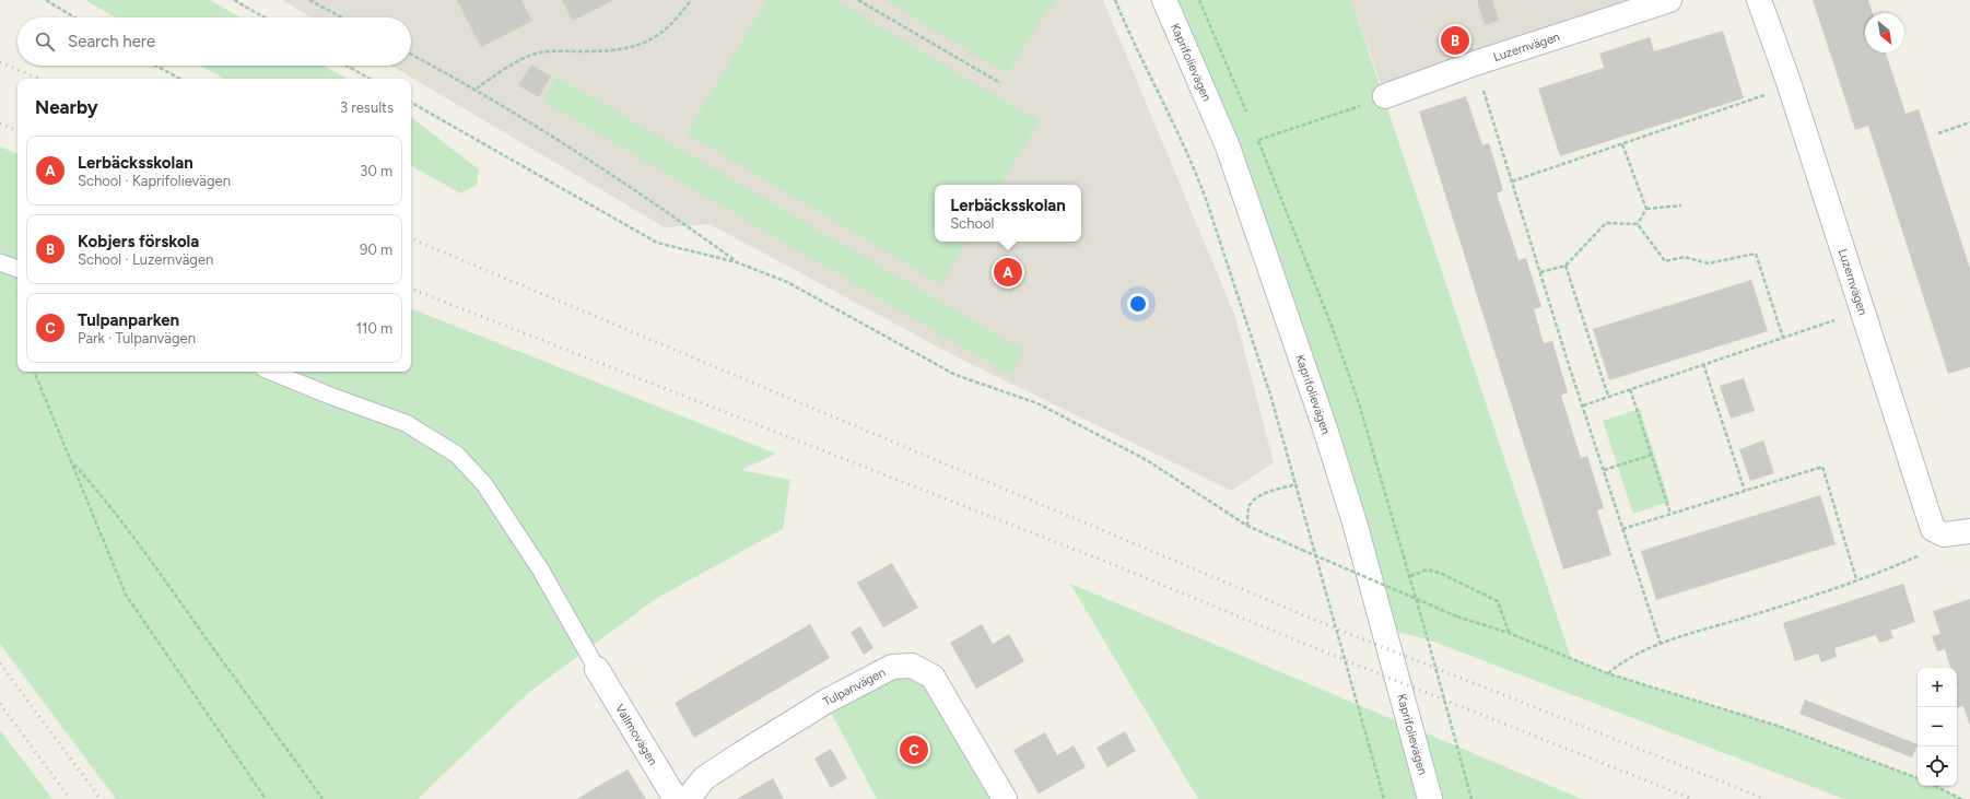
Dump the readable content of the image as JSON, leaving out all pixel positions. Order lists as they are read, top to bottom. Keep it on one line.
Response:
{"streets":{"street":["Luzernvägen","Kaprifolievägen","Tulpanvägen","Vallmovägen"]},"north":"bottom right","page":{"search":"Search here","pins":["B","A","C"],"heading":["Nearby","3 results"],"list":[{"mark":"A","name":"Lerbäcksskolan","note":"School · Kaprifolievägen","value":"30 m"},{"mark":"B","name":"Kobjers förskola","note":"School · Luzernvägen","value":"90 m"},{"mark":"C","name":"Tulpanparken","note":"Park · Tulpanvägen","value":"110 m"}],"popup":["Lerbäcksskolan","School"],"map_buttons":["+","−"]}}
